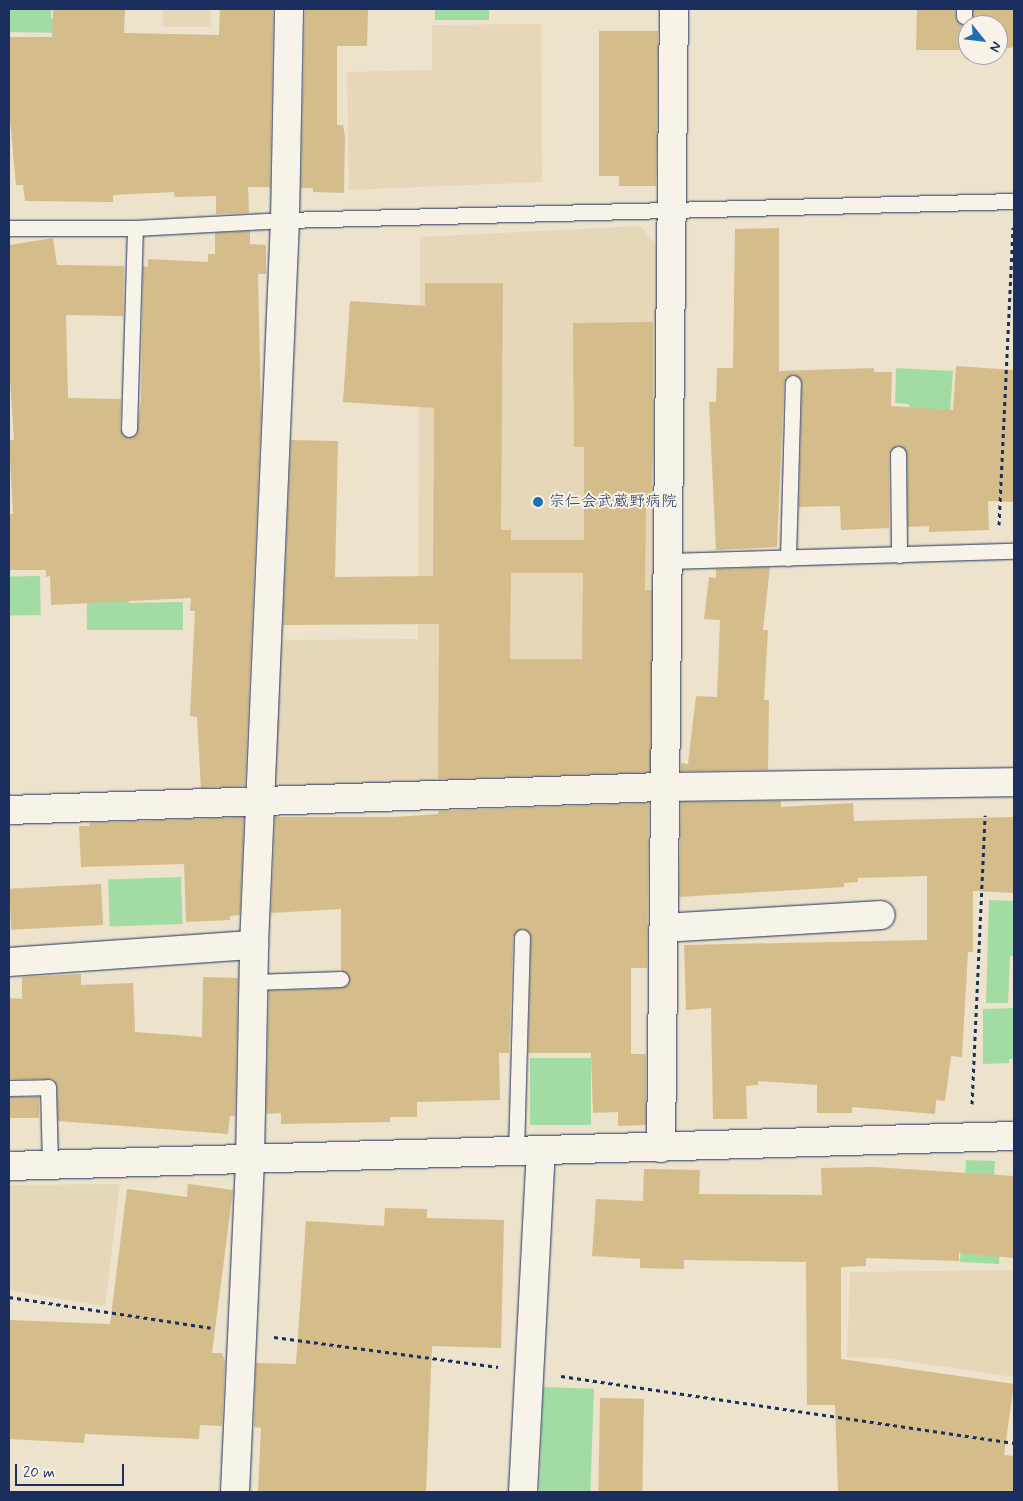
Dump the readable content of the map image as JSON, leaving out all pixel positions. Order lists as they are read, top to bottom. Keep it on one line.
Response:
{"places":["宗仁会武蔵野病院"],"scale_bar":"20 m","north":"bottom right"}
